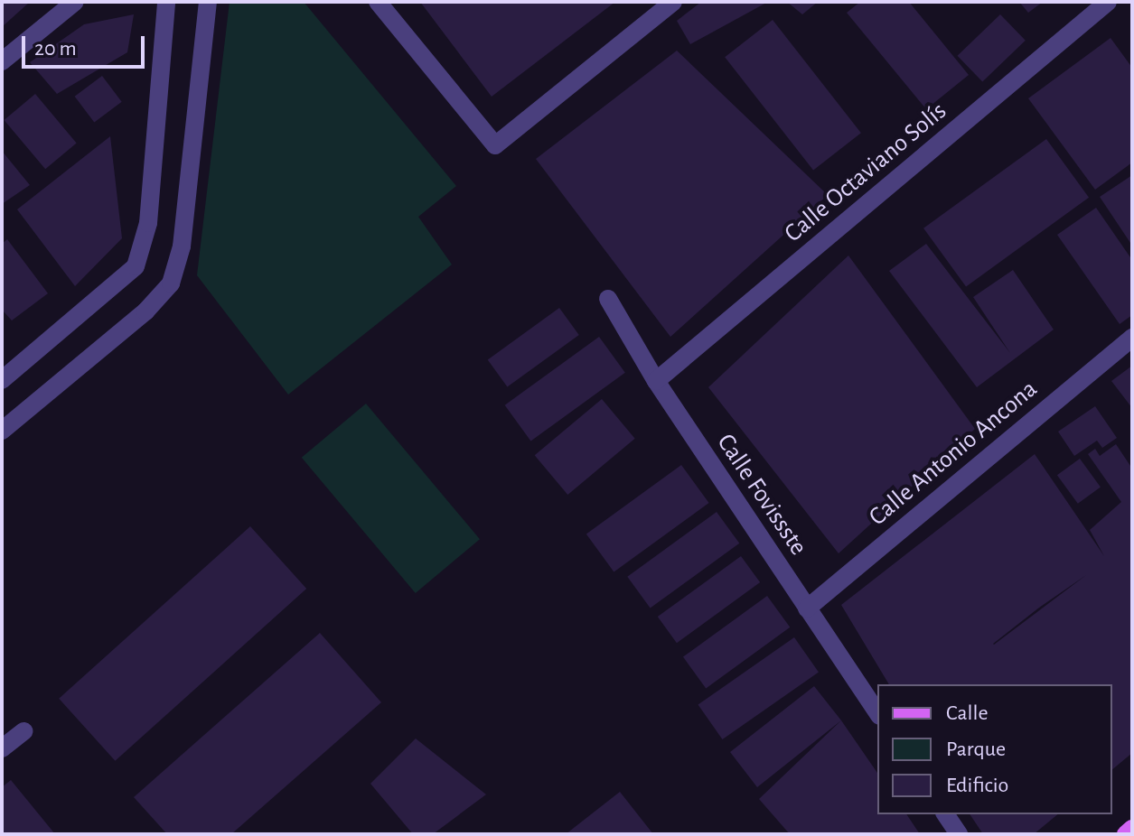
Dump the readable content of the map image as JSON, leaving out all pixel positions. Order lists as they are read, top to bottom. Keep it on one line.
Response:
{"streets":{"street":["Calle Octaviano Solís","Calle Antonio Ancona","Calle Fovissste"]},"crossings":[["Calle Octaviano Solís","Calle Fovissste"],["Calle Antonio Ancona","Calle Fovissste"]],"legend":["Calle","Parque","Edificio"],"scale_bar":"20 m"}
